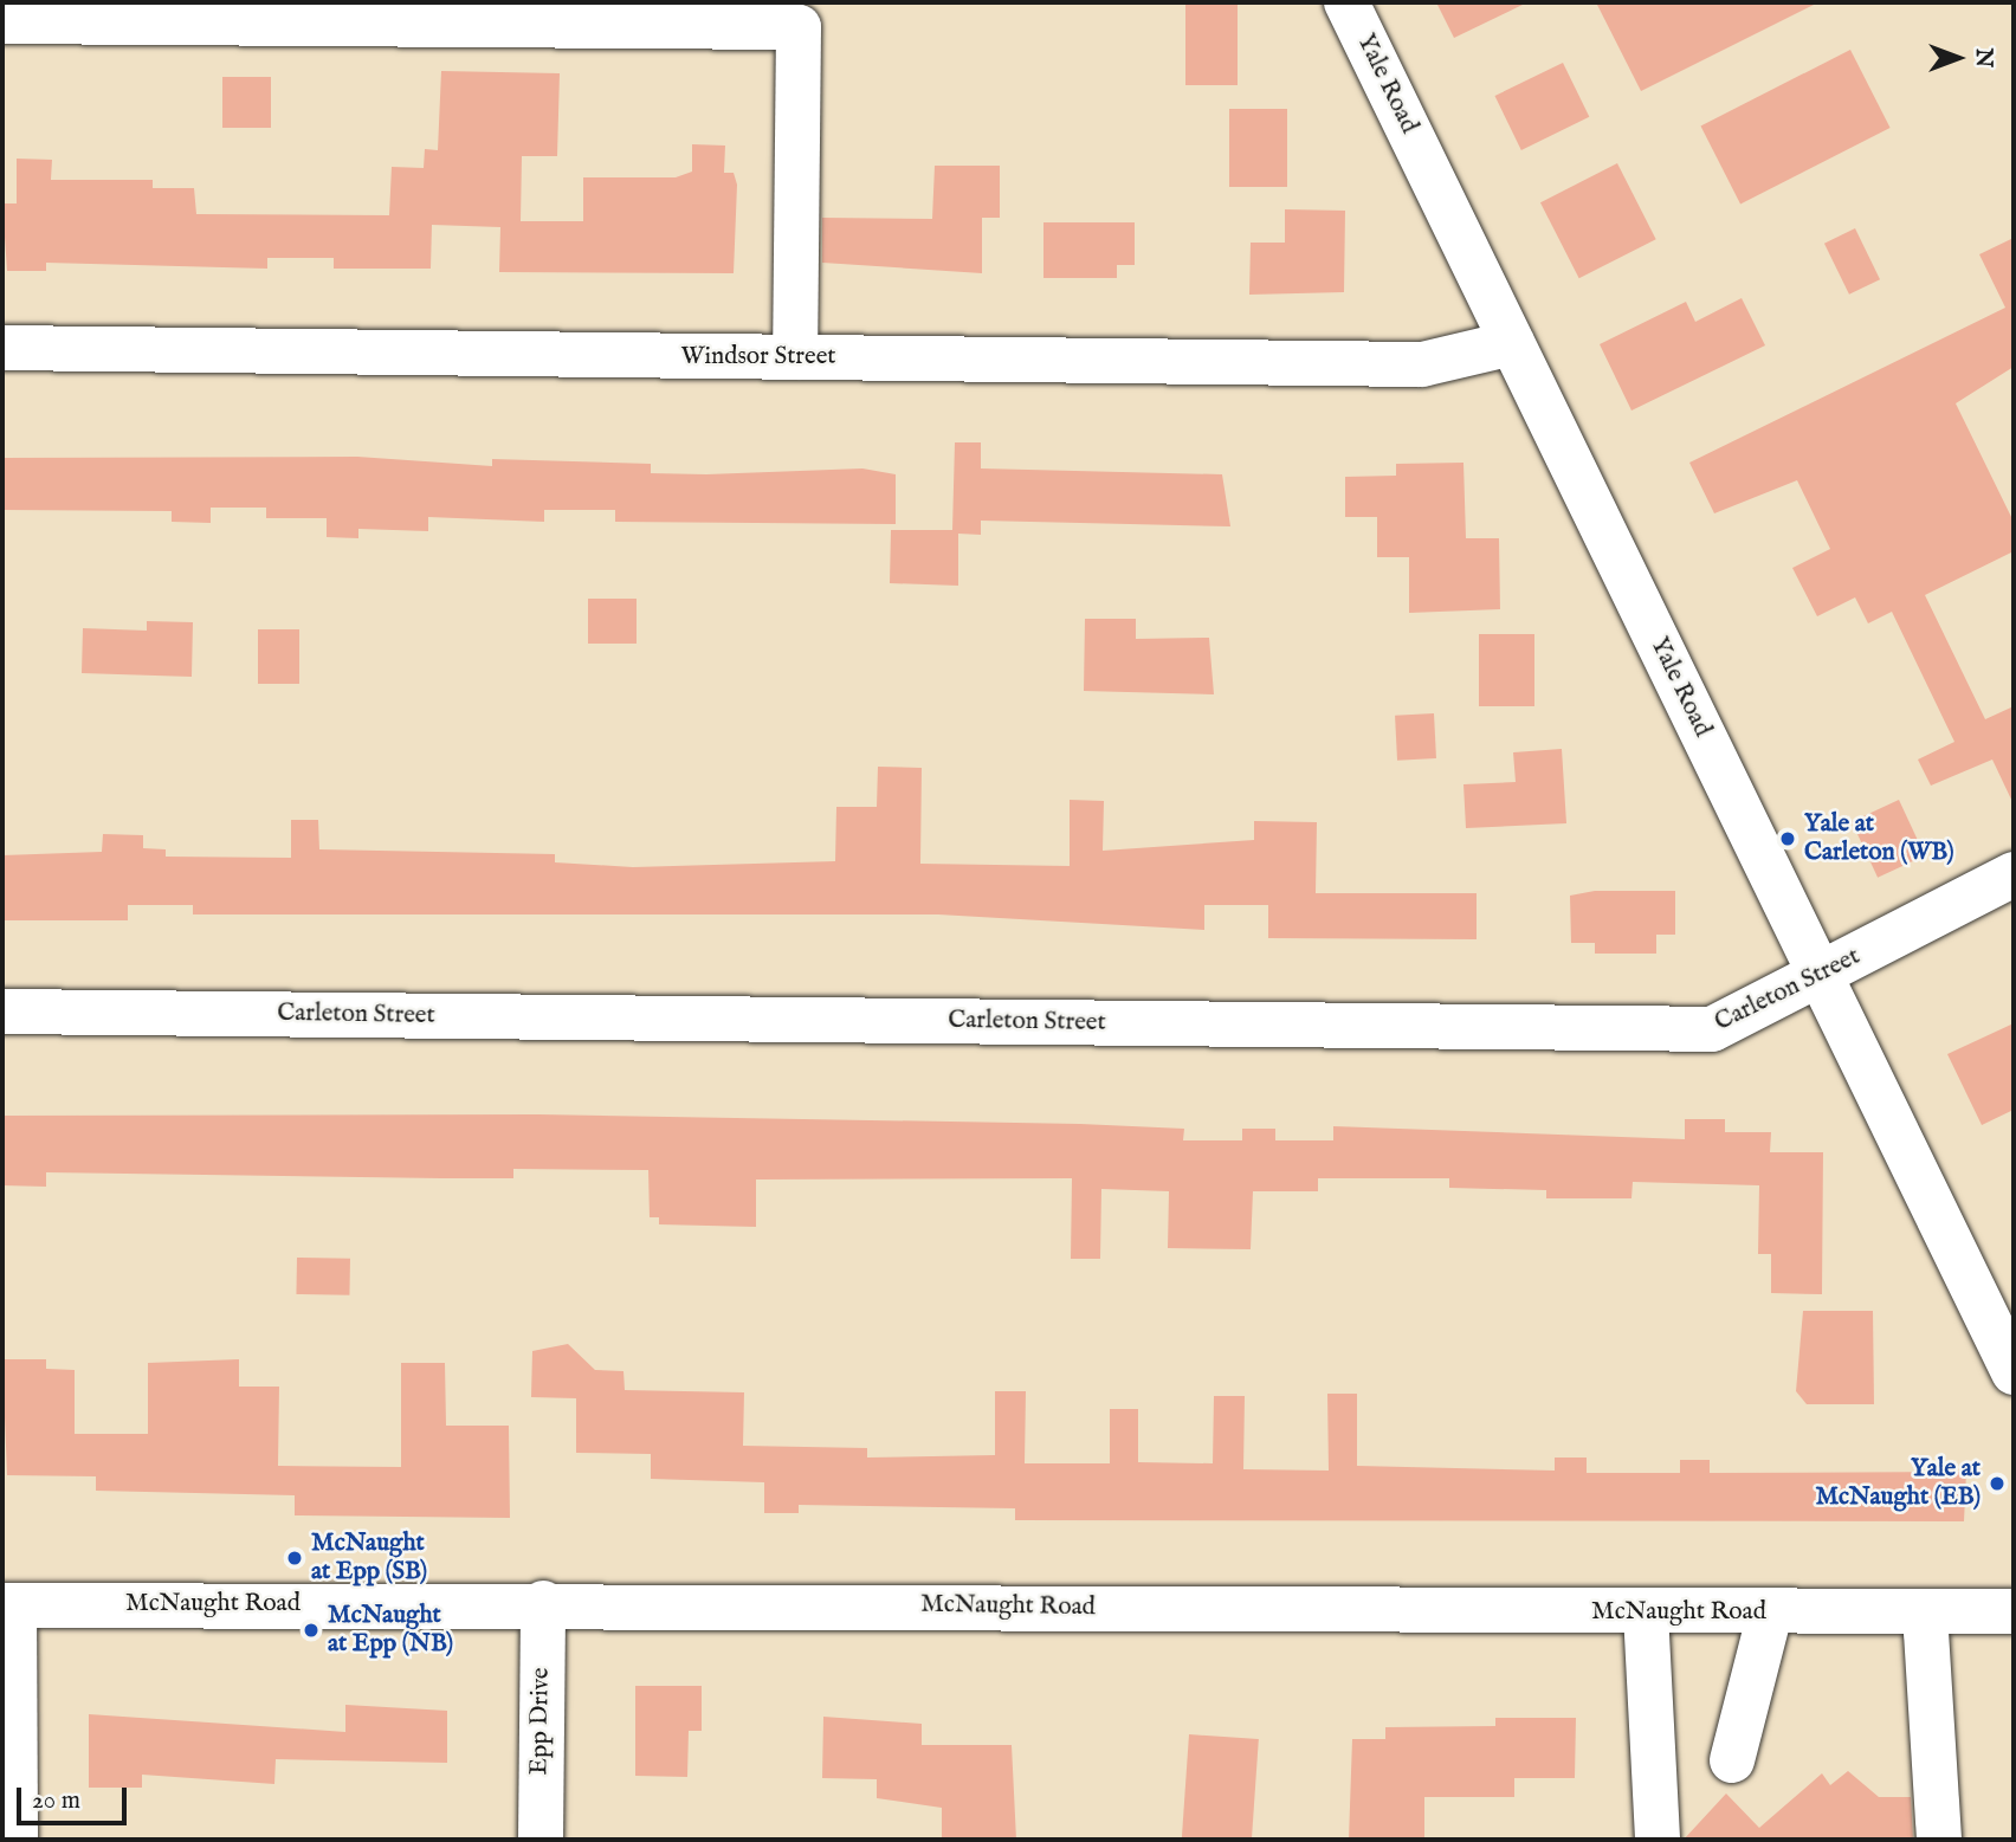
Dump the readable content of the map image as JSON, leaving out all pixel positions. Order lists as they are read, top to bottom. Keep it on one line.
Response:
{"streets":{"street":["Yale Road","Windsor Street","Carleton Street","McNaught Road","Epp Drive"]},"crossings":[["Yale Road","Windsor Street"],["Yale Road","Carleton Street"],["McNaught Road","Epp Drive"]],"places":["Yale at Carleton (WB)","Yale at McNaught (EB)","McNaught at Epp (SB)","McNaught at Epp (NB)"],"scale_bar":"20 m","north":"right"}
